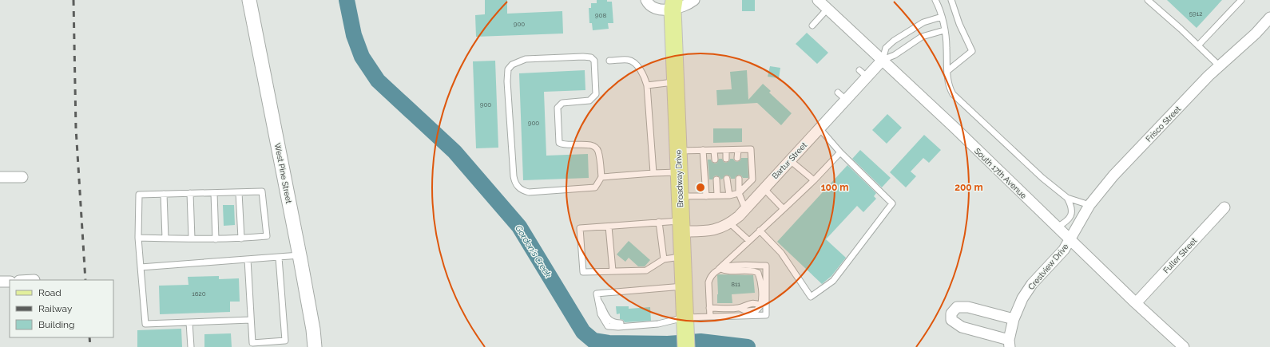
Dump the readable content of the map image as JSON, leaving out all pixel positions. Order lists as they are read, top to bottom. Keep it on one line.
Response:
{"streets":{"main road":["Broadway Drive"],"street":["Frisco Street","Bartur Street","West Pine Street","South 17th Avenue","Fuller Street","Crestview Drive"]},"crossings":[["Frisco Street","South 17th Avenue"],["Frisco Street","Crestview Drive"],["Bartur Street","South 17th Avenue"],["Bartur Street","Broadway Drive"],["South 17th Avenue","Fuller Street"],["South 17th Avenue","Crestview Drive"]],"water":["Gordon's Creek"],"house_numbers":["5912","908","900","900","900","811","1620"],"legend":["Road","Railway","Building"],"rings":["100 m","200 m"]}
